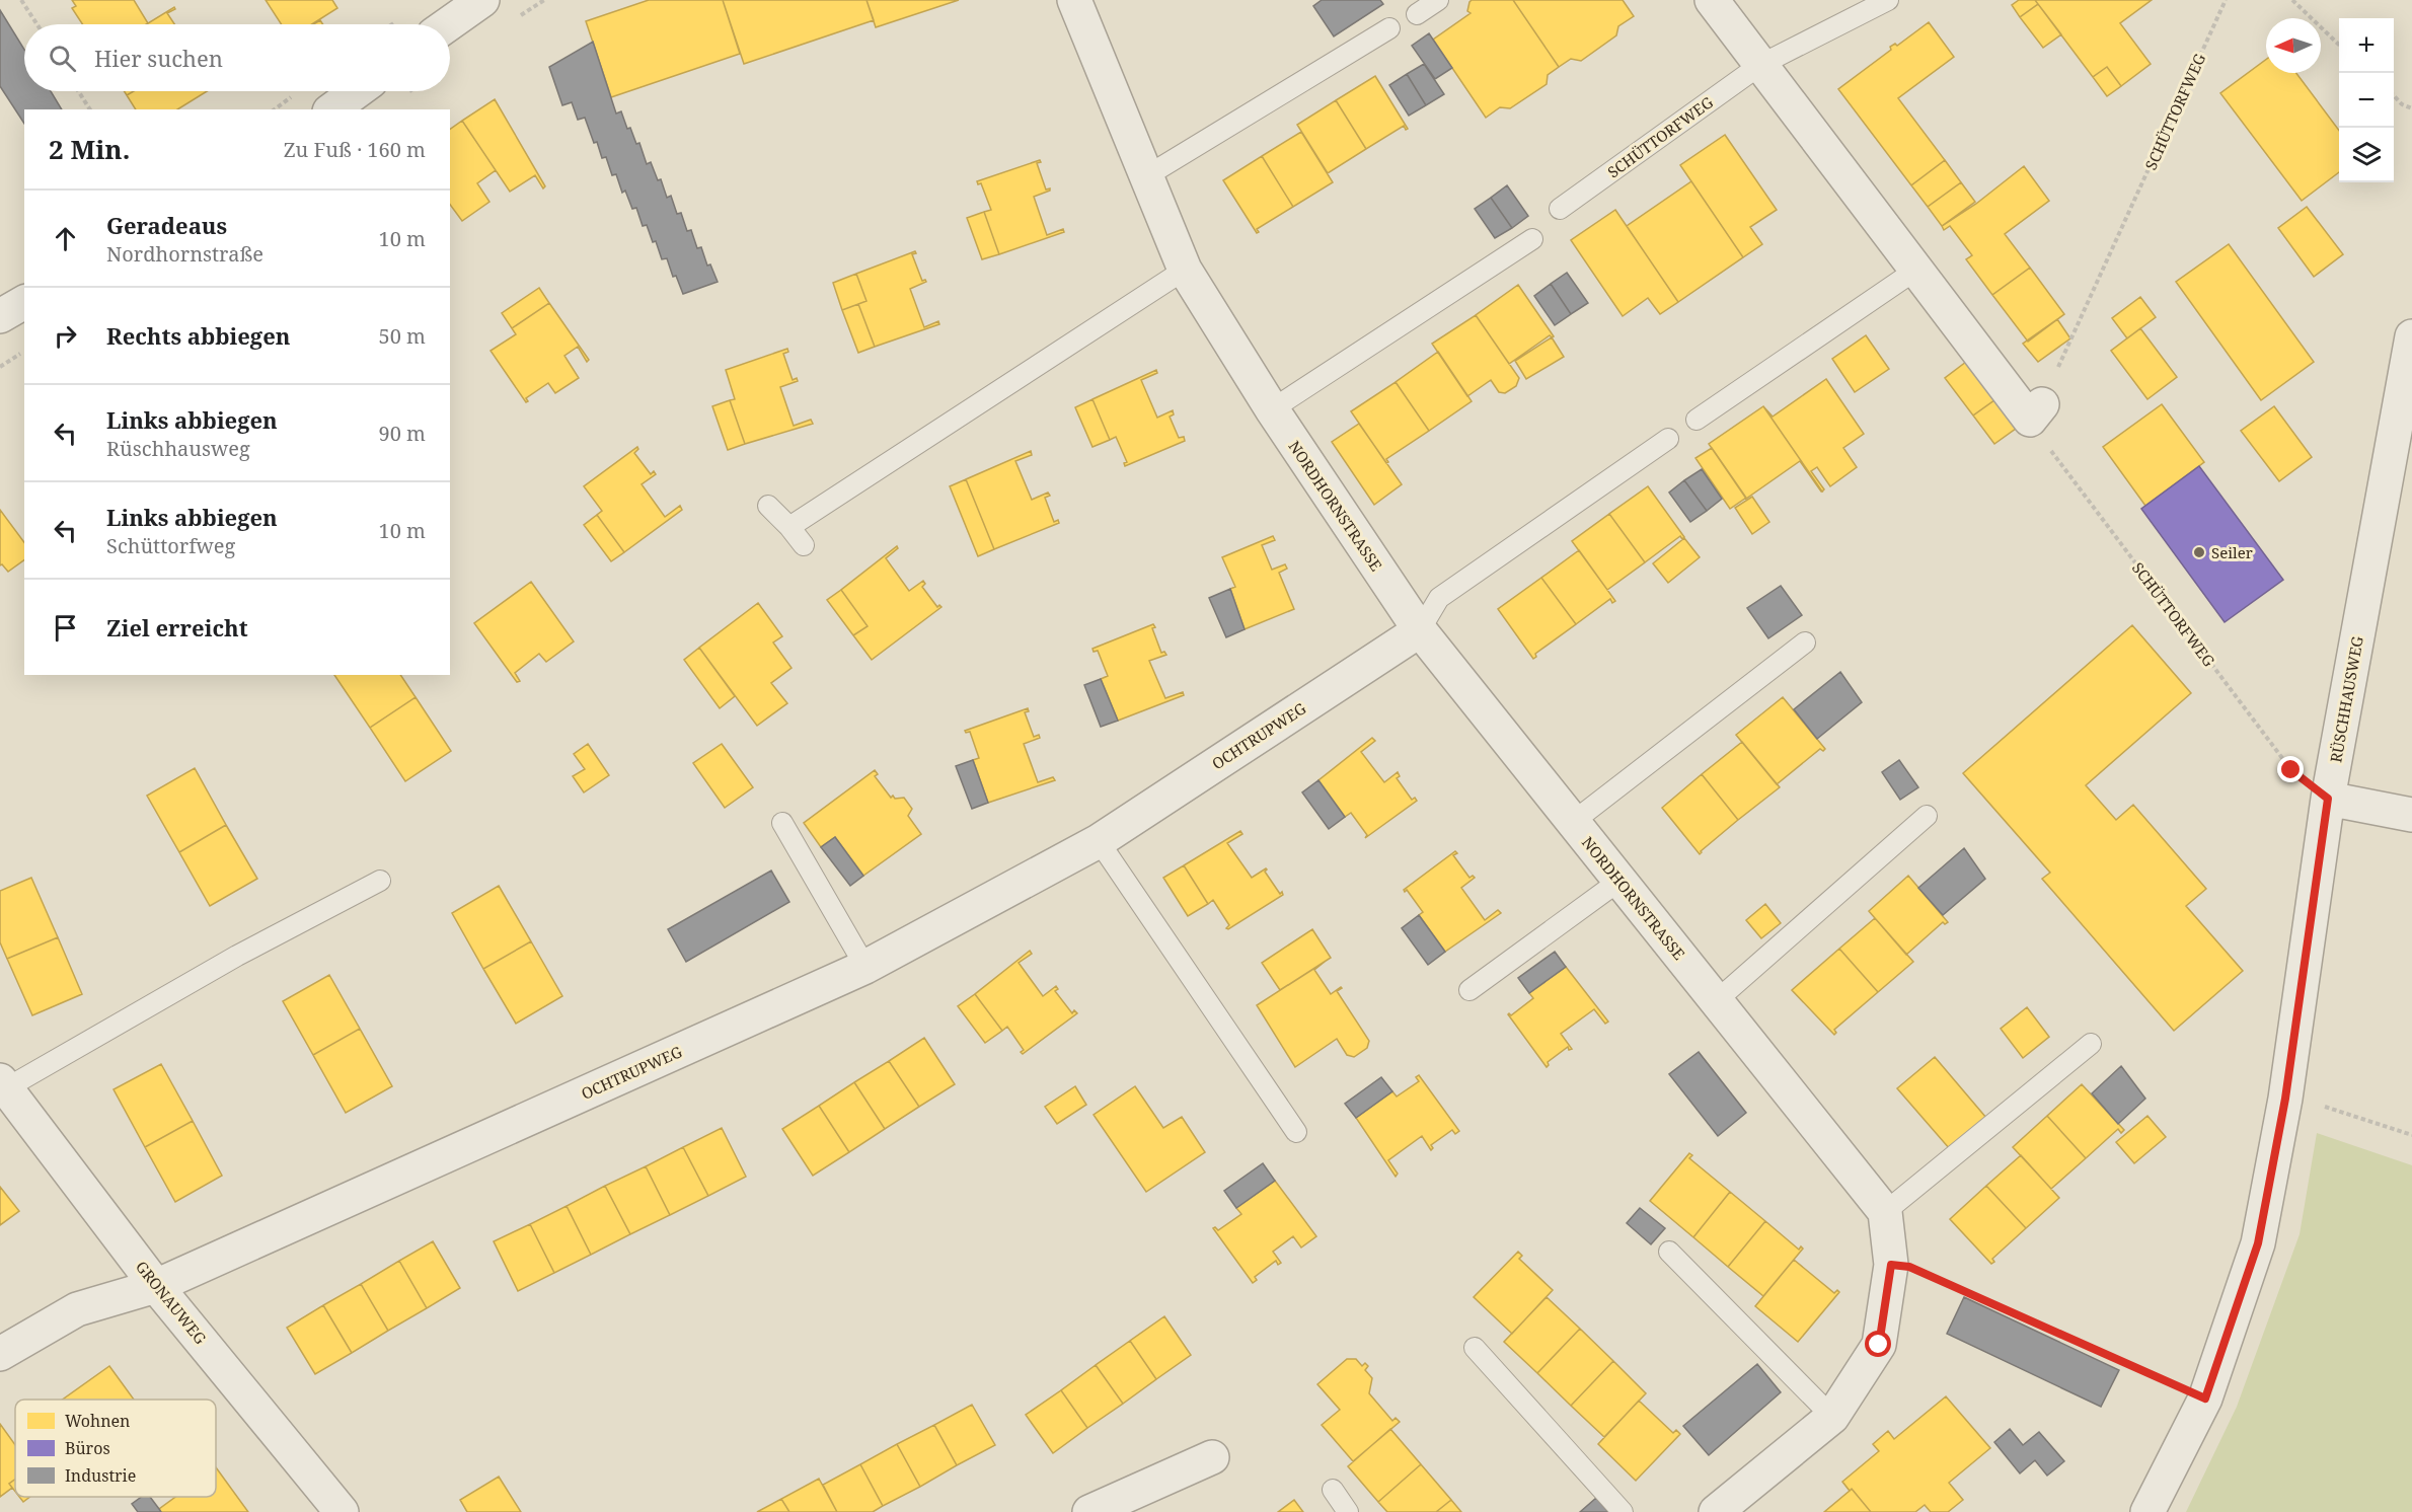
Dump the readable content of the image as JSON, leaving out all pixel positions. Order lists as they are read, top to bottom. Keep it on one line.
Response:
{"streets":{"street":["NORDHORNSTRASSE","RÜSCHHAUSWEG","OCHTRUPWEG","GRONAUWEG"],"lane":["SCHÜTTORFWEG"]},"crossings":[["SCHÜTTORFWEG","RÜSCHHAUSWEG"],["NORDHORNSTRASSE","OCHTRUPWEG"],["OCHTRUPWEG","GRONAUWEG"]],"places":["Seiler"],"legend":["Wohnen","Büros","Industrie"],"north":"left","page":{"map_buttons":["+","−"],"search":"Hier suchen","heading":["2 Min.","Zu Fuß · 160 m"],"list":[["Geradeaus","Nordhornstraße","10 m"],["Rechts abbiegen","50 m"],["Links abbiegen","Rüschhausweg","90 m"],["Links abbiegen","Schüttorfweg","10 m"],"Ziel erreicht"]}}
